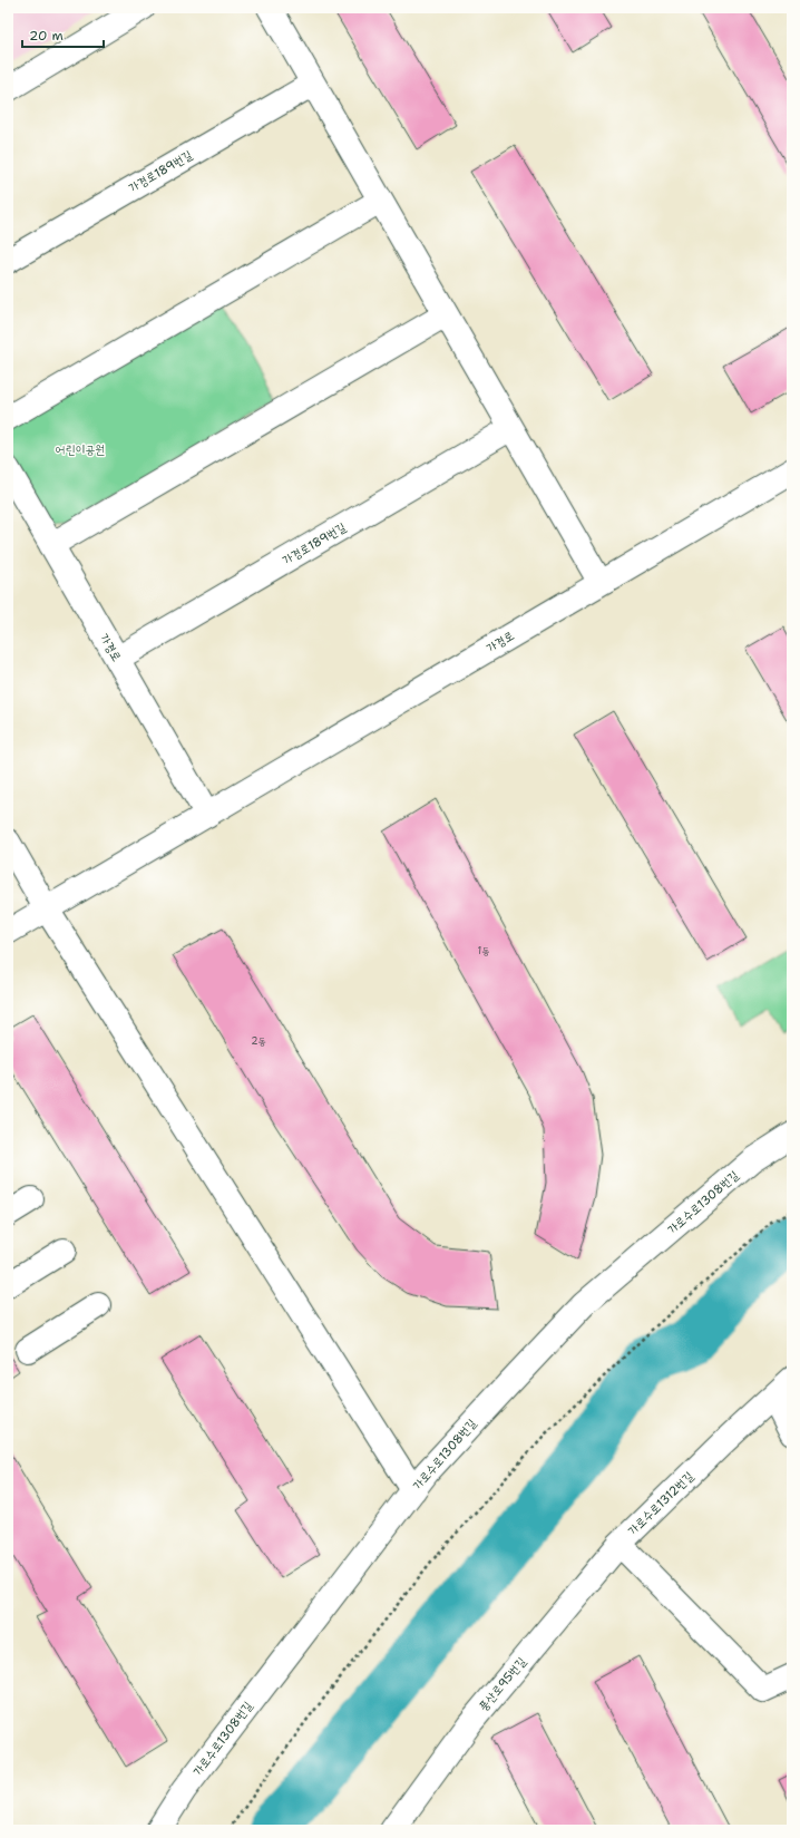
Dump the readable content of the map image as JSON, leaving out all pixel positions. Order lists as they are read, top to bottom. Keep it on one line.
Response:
{"streets":{"street":["가경로189번길","가경로","가로수로1308번길","가로수로1312번길","풍산로95번길"]},"crossings":[["가경로189번길","가경로"],["가로수로1312번길","풍산로95번길"]],"parks":["어린이공원"],"house_numbers":["1동","2동"],"scale_bar":"20 m"}
